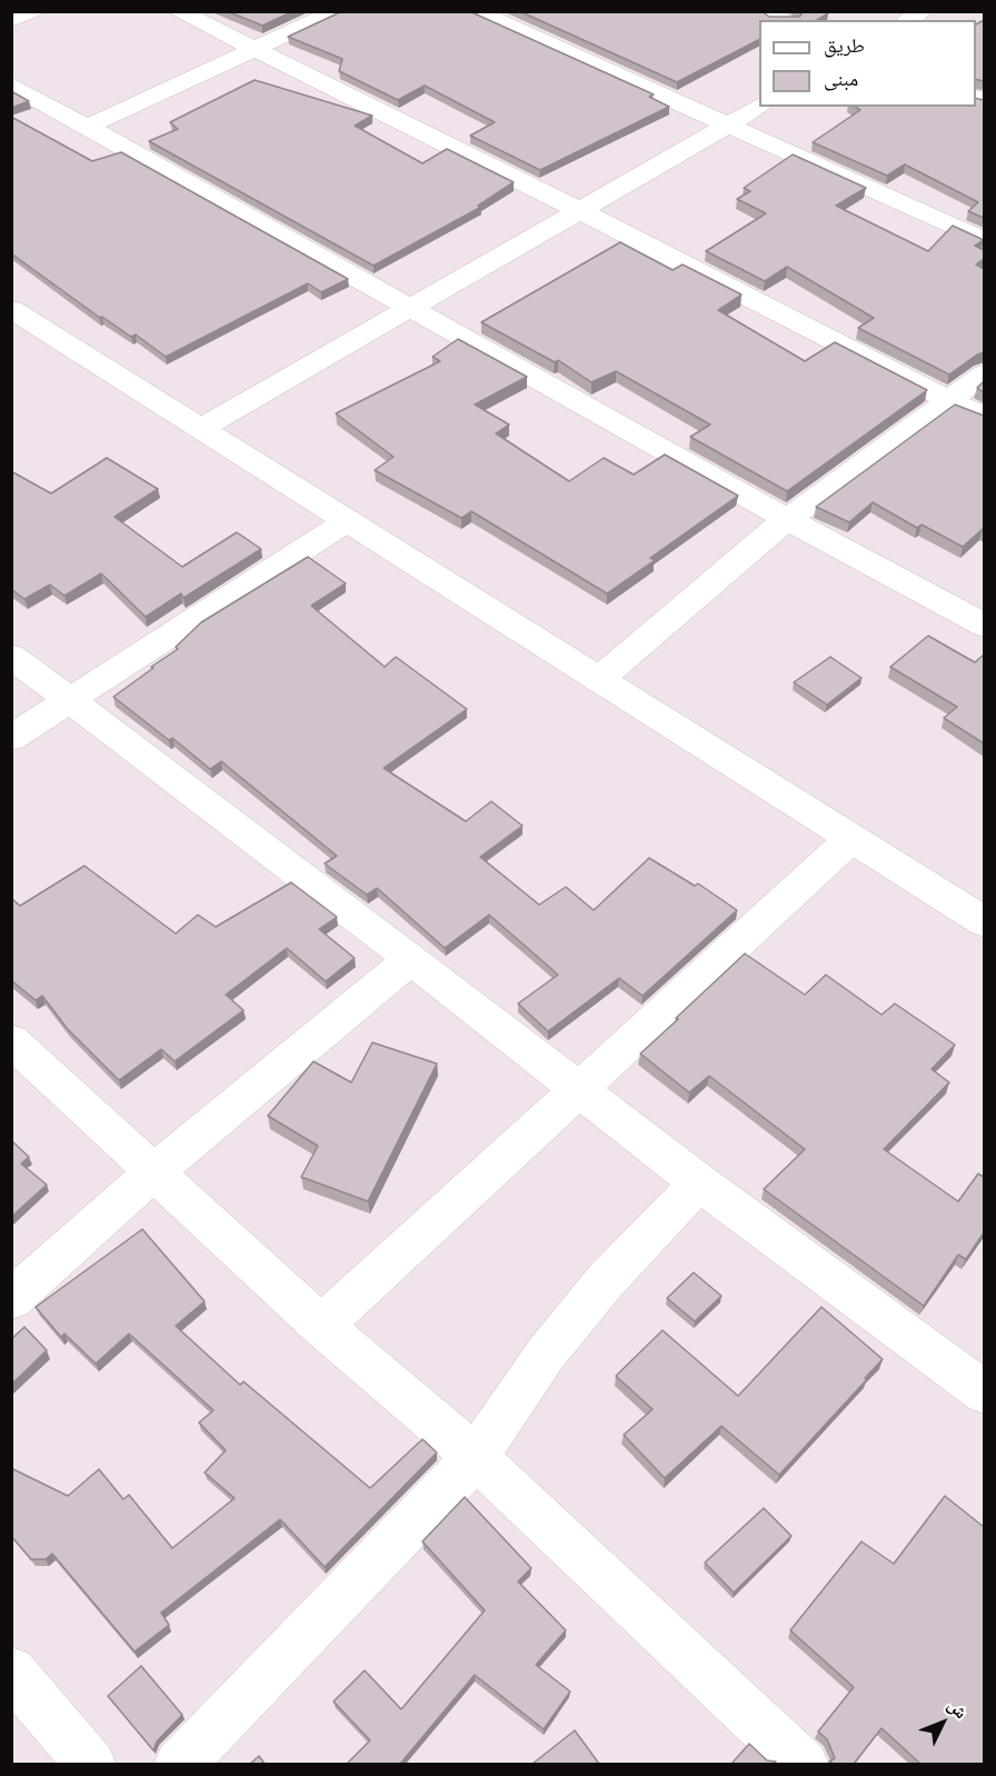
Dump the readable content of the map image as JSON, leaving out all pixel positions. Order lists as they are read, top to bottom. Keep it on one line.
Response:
{"legend":["طريق","مبنى"],"north":"top right"}
